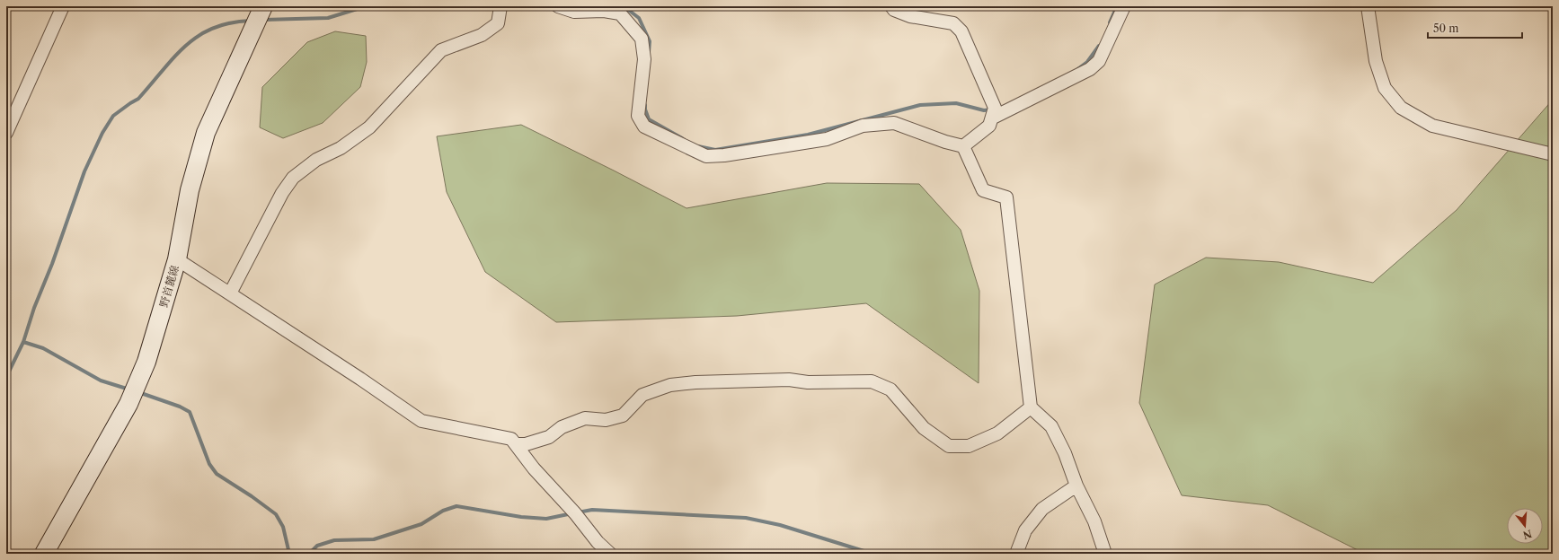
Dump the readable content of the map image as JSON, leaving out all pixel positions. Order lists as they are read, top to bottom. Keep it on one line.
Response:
{"streets":{"main road":["野首麓線"]},"scale_bar":"50 m","north":"bottom"}
